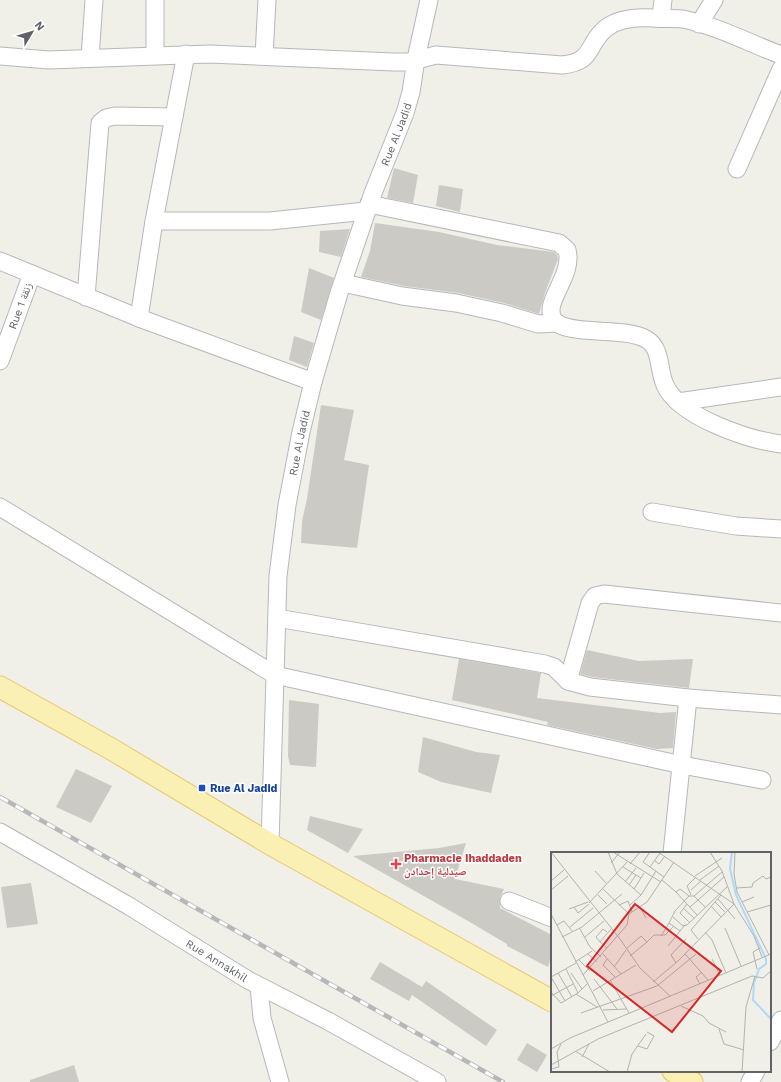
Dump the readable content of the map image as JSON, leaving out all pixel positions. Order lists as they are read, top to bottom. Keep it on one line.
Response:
{"streets":{"street":["Rue Al Jadid","Rue 1 زنقة","Rue Annakhil"]},"places":{"transit":["Rue Al Jadid"],"health":["Pharmacie Ihaddaden صيدلية إحدادن"]},"north":"top right"}
